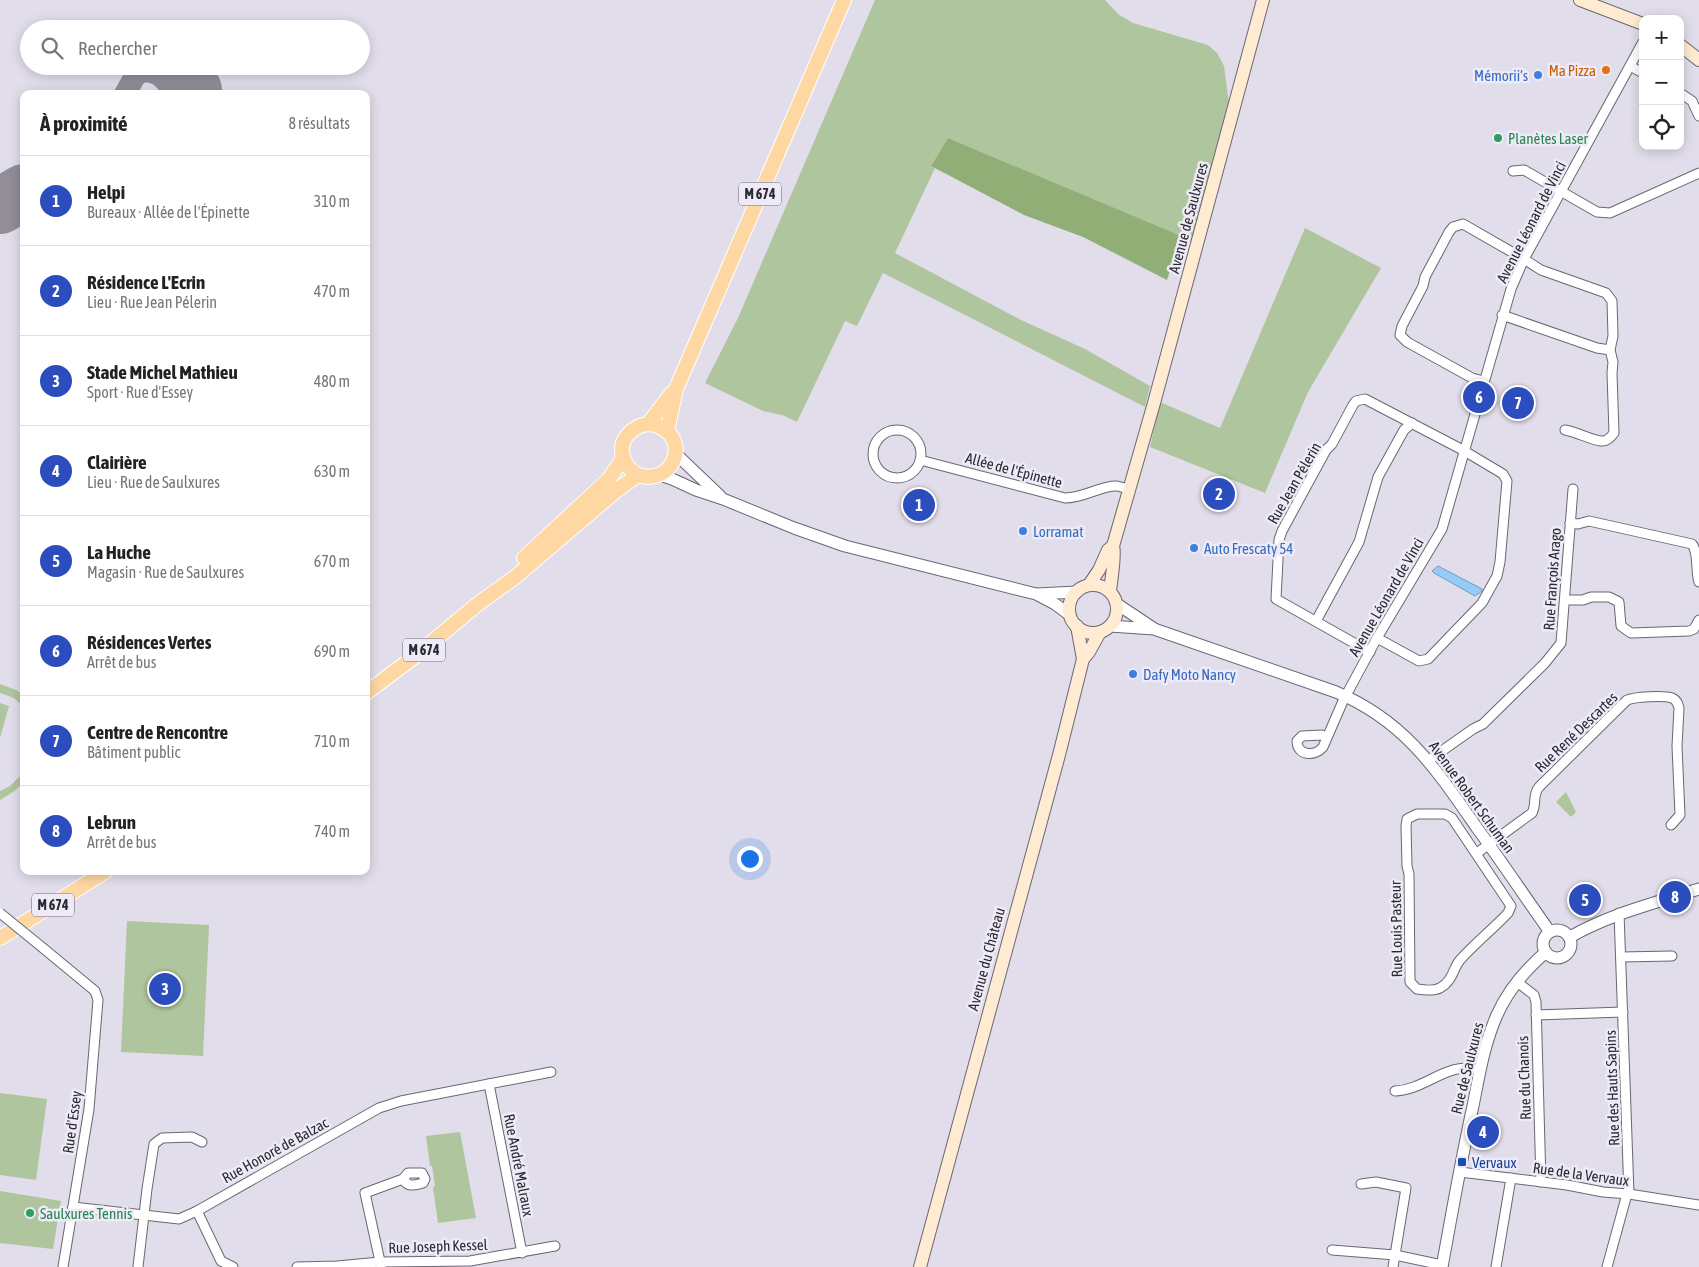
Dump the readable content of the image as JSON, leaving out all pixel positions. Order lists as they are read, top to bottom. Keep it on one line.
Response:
{"streets":{"main road":["M 674","Avenue de Saulxures","Avenue du Château"],"street":["Avenue Léonard de Vinci","Allée de l'Épinette","Rue Jean Pélerin","Rue François Arago","Rue René Descartes","Avenue Robert Schuman","Rue Louis Pasteur","Rue de Saulxures","Rue du Chanois","Rue des Hauts Sapins","Rue d'Essey","Rue Honoré de Balzac","Rue André Malraux","Rue de la Vervaux","Rue Joseph Kessel"]},"crossings":[["Avenue de Saulxures","Allée de l'Épinette"],["Avenue Léonard de Vinci","Rue Jean Pélerin"],["Avenue Léonard de Vinci","Avenue Robert Schuman"],["Rue François Arago","Avenue Robert Schuman"],["Rue René Descartes","Avenue Robert Schuman"],["Avenue Robert Schuman","Avenue du Château"],["Avenue Robert Schuman","Rue de Saulxures"],["Rue de Saulxures","Rue du Chanois"],["Rue de Saulxures","Rue de la Vervaux"],["Rue du Chanois","Rue des Hauts Sapins"],["Rue du Chanois","Rue de la Vervaux"],["Rue des Hauts Sapins","Rue de la Vervaux"],["Rue d'Essey","Rue Honoré de Balzac"],["Rue Honoré de Balzac","Rue André Malraux"],["Rue André Malraux","Rue Joseph Kessel"]],"places":{"other":["Ma Pizza","Mémorii’s","Planètes Laser","Lorramat","Auto Frescaty 54","Dafy Moto Nancy","Saulxures Tennis"],"transit":["Vervaux"]},"page":{"map_buttons":["+","−"],"search":"Rechercher","heading":["À proximité","8 résultats"],"list":[{"mark":"1","name":"Helpi","note":"Bureaux · Allée de l'Épinette","value":"310 m"},{"mark":"2","name":"Résidence L'Ecrin","note":"Lieu · Rue Jean Pélerin","value":"470 m"},{"mark":"3","name":"Stade Michel Mathieu","note":"Sport · Rue d'Essey","value":"480 m"},{"mark":"4","name":"Clairière","note":"Lieu · Rue de Saulxures","value":"630 m"},{"mark":"5","name":"La Huche","note":"Magasin · Rue de Saulxures","value":"670 m"},{"mark":"6","name":"Résidences Vertes","note":"Arrêt de bus","value":"690 m"},{"mark":"7","name":"Centre de Rencontre","note":"Bâtiment public","value":"710 m"},{"mark":"8","name":"Lebrun","note":"Arrêt de bus","value":"740 m"}],"pins":["6","7","2","1","8","5","3","4"]}}
